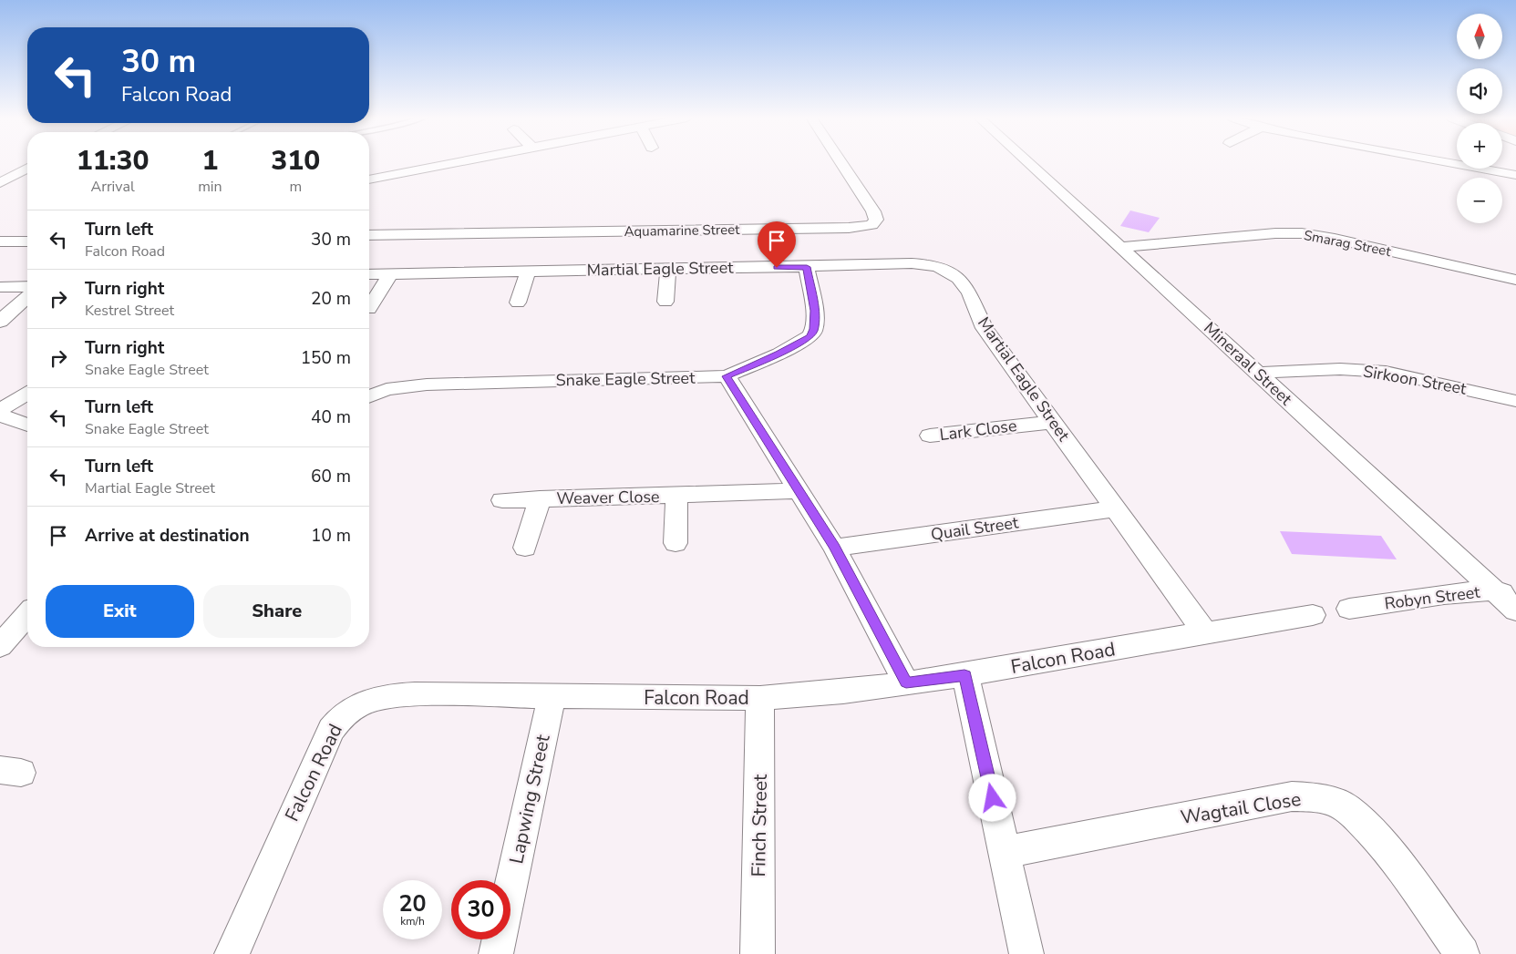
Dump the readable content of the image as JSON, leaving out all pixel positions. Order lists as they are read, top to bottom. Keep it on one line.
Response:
{"streets":{"street":["Aquamarine Street","Smarag Street","Martial Eagle Street","Mineraal Street","Snake Eagle Street","Sirkoon Street","Lark Close","Weaver Close","Quail Street","Robyn Street","Falcon Road","Lapwing Street","Wagtail Close","Finch Street"]},"crossings":[["Smarag Street","Mineraal Street"],["Martial Eagle Street","Snake Eagle Street"],["Martial Eagle Street","Lark Close"],["Martial Eagle Street","Quail Street"],["Martial Eagle Street","Falcon Road"],["Mineraal Street","Sirkoon Street"],["Mineraal Street","Robyn Street"],["Falcon Road","Lapwing Street"],["Falcon Road","Finch Street"]],"north":"top","page":{"map_buttons":["+","−"],"turn":["30 m","Falcon Road"],"eta":["11:30","Arrival","1","min","310","m"],"list":[{"name":"Turn left","note":"Falcon Road","value":"30 m"},{"name":"Turn right","note":"Kestrel Street","value":"20 m"},{"name":"Turn right","note":"Snake Eagle Street","value":"150 m"},{"name":"Turn left","note":"Snake Eagle Street","value":"40 m"},{"name":"Turn left","note":"Martial Eagle Street","value":"60 m"},{"name":"Arrive at destination","value":"10 m"}],"buttons":["Exit","Share"],"speed":"20 km/h","limit":"30"}}
